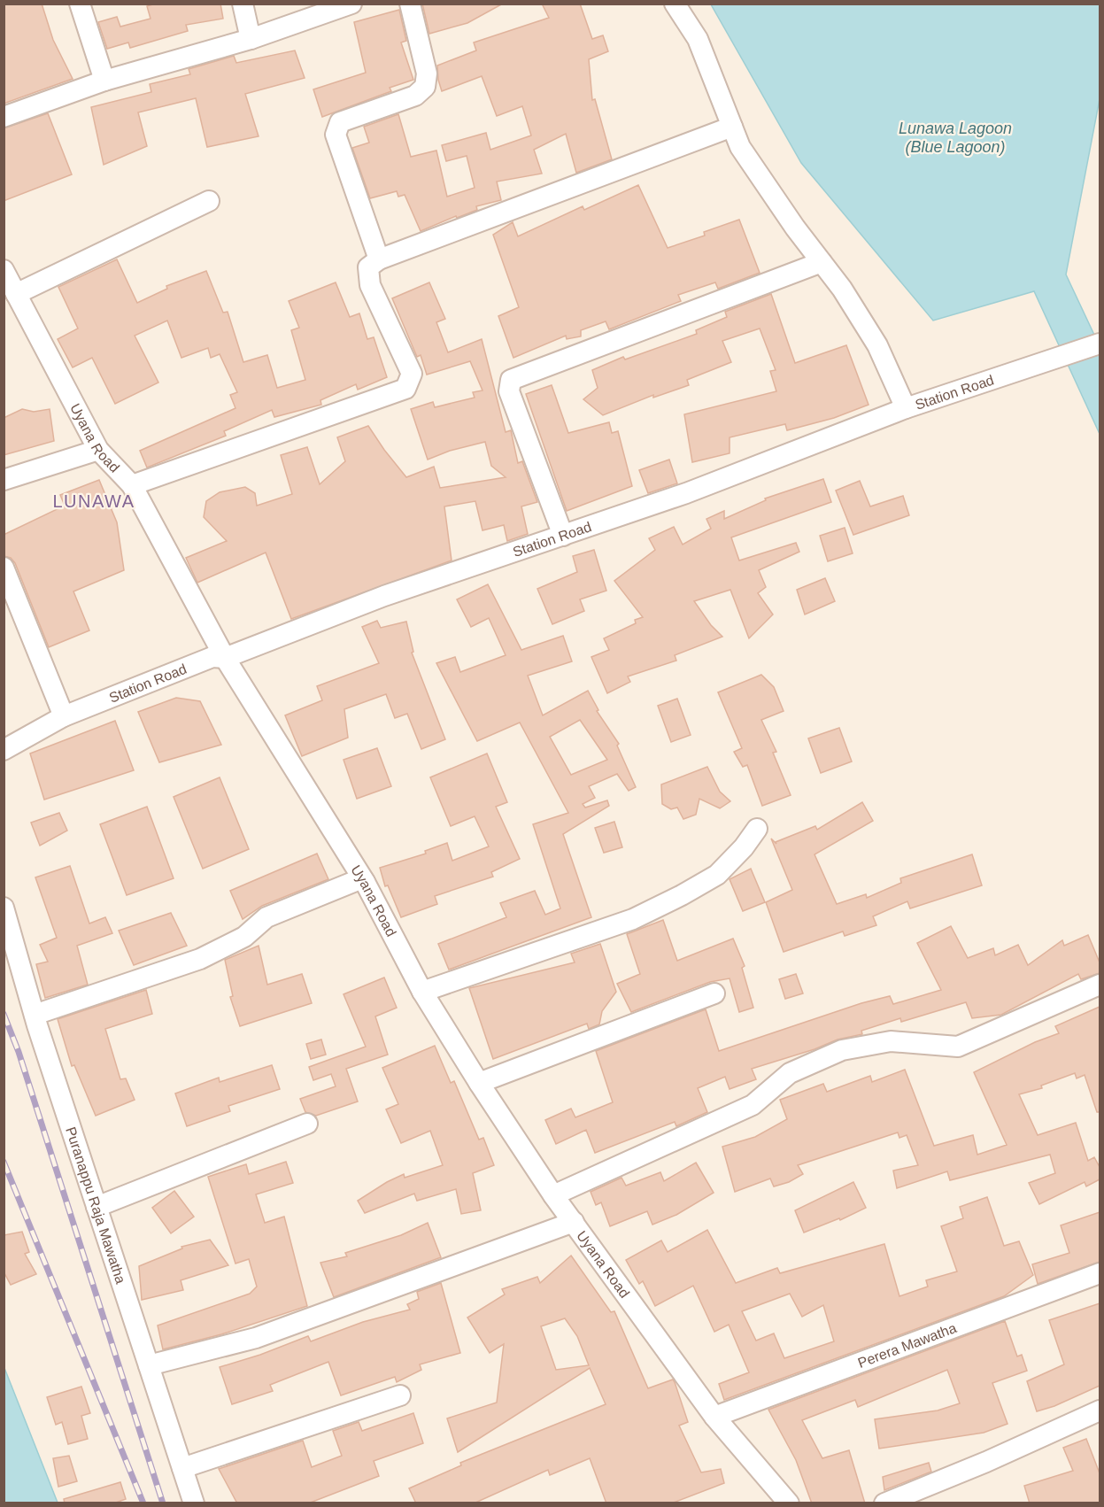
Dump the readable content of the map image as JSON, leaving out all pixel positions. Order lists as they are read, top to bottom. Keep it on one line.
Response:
{"streets":{"street":["Station Road","Uyana Road","Puranappu Raja Mawatha","Perera Mawatha"]},"crossings":[["Station Road","Uyana Road"],["Uyana Road","Perera Mawatha"]],"districts":["LUNAWA"],"water":["Lunawa Lagoon (Blue Lagoon)"]}
